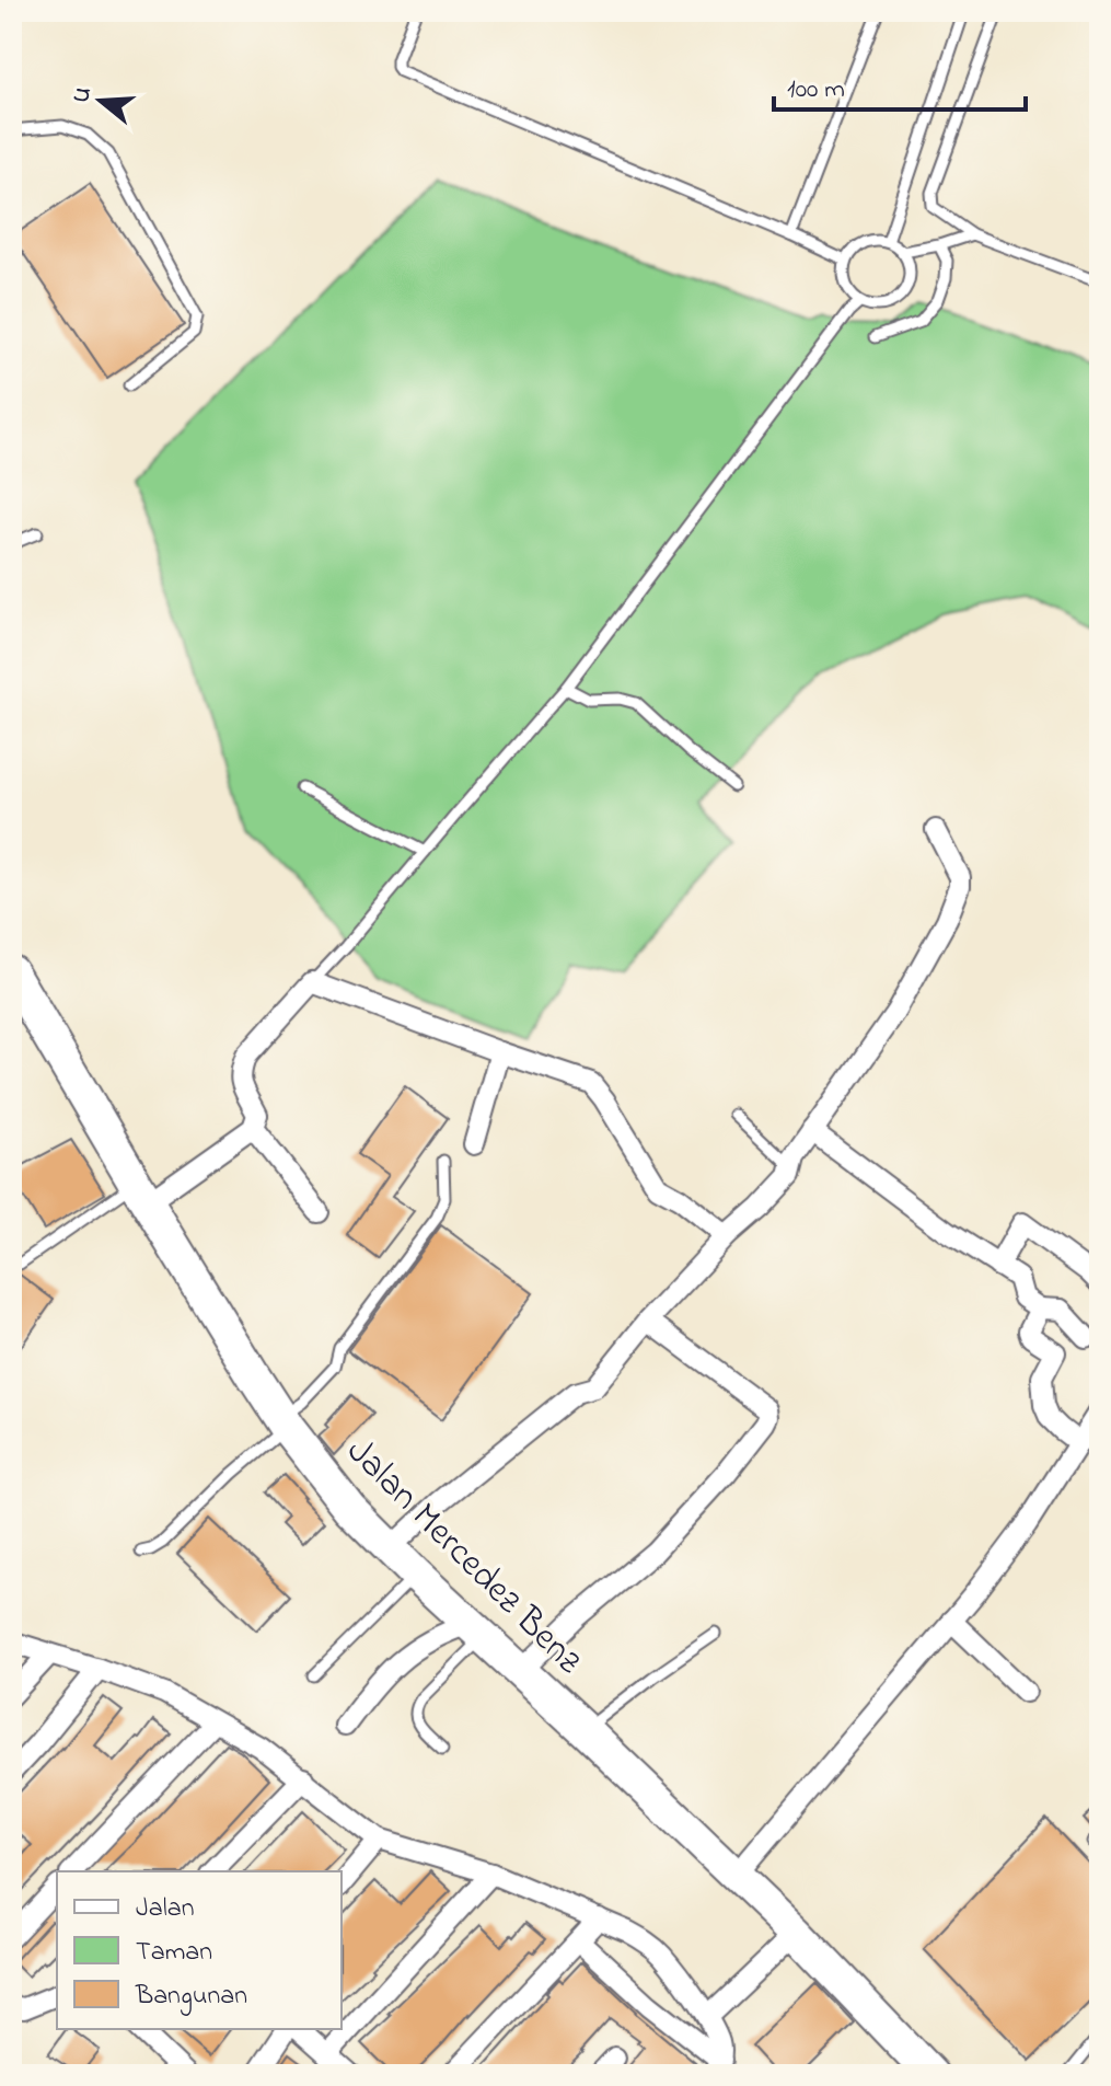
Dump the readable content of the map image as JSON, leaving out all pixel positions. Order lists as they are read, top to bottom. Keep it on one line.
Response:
{"streets":{"main road":["Jalan Mercedez Benz"]},"legend":["Jalan","Taman","Bangunan"],"scale_bar":"100 m","north":"left"}
